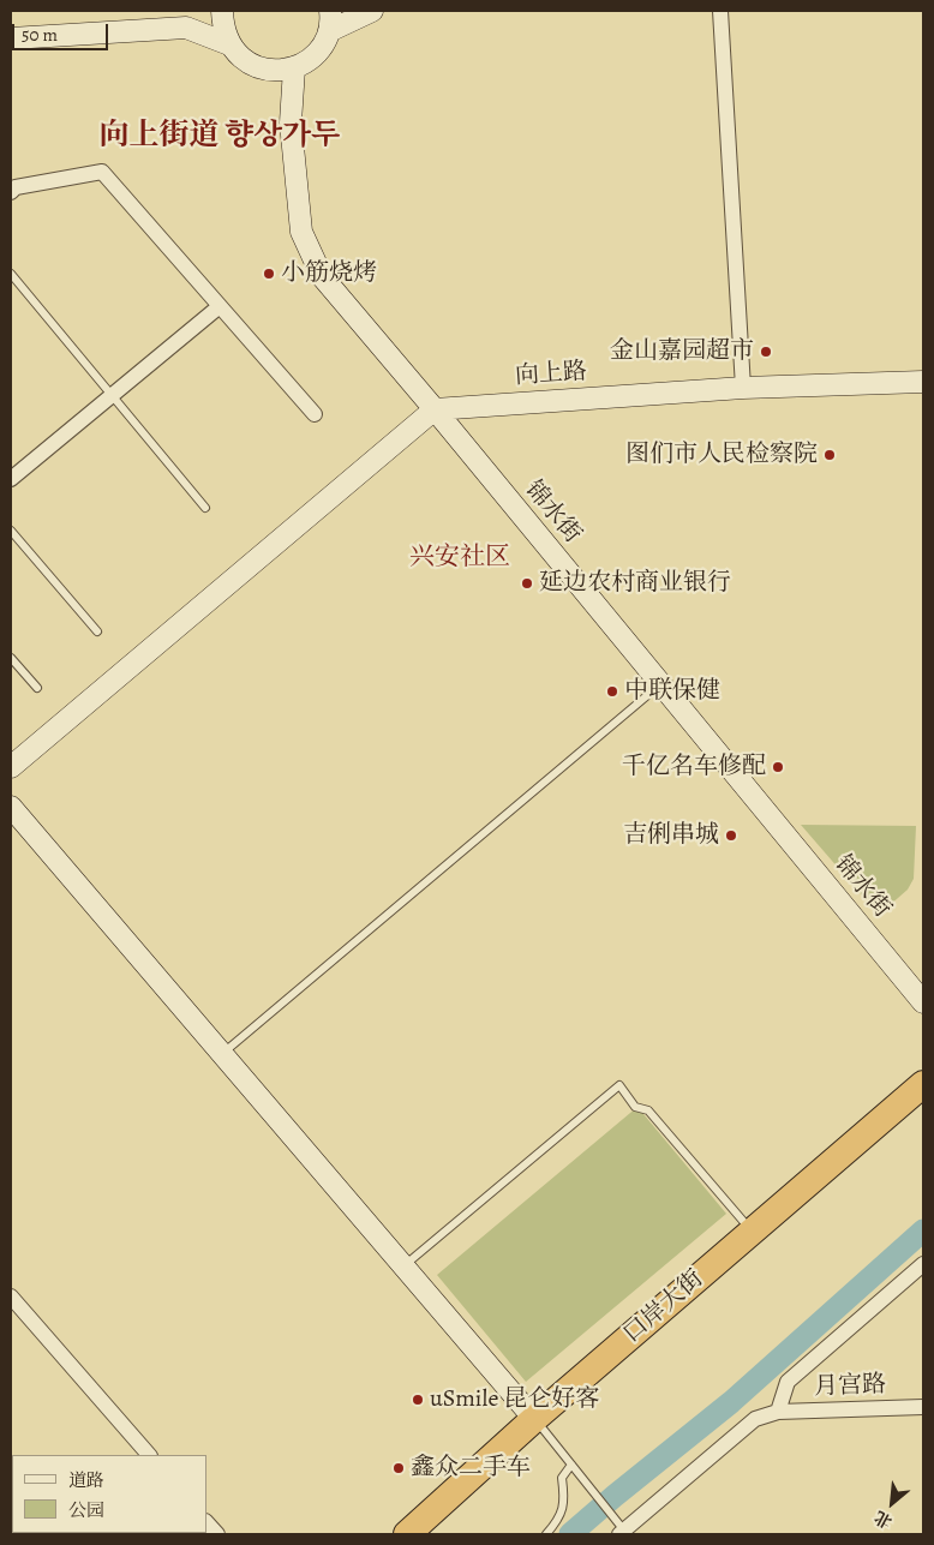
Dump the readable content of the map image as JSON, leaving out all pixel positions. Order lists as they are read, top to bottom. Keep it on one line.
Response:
{"streets":{"highway":["口岸大街"],"street":["向上路","锦水街","月宫路"]},"crossings":[["向上路","锦水街"]],"districts":["向上街道 향상가두","兴安社区"],"places":["小筋烧烤","金山嘉园超市","图们市人民检察院","延边农村商业银行","中联保健","千亿名车修配","吉俐串城","uSmile 昆仑好客","鑫众二手车"],"legend":["道路","公园"],"scale_bar":"50 m","north":"bottom left"}
